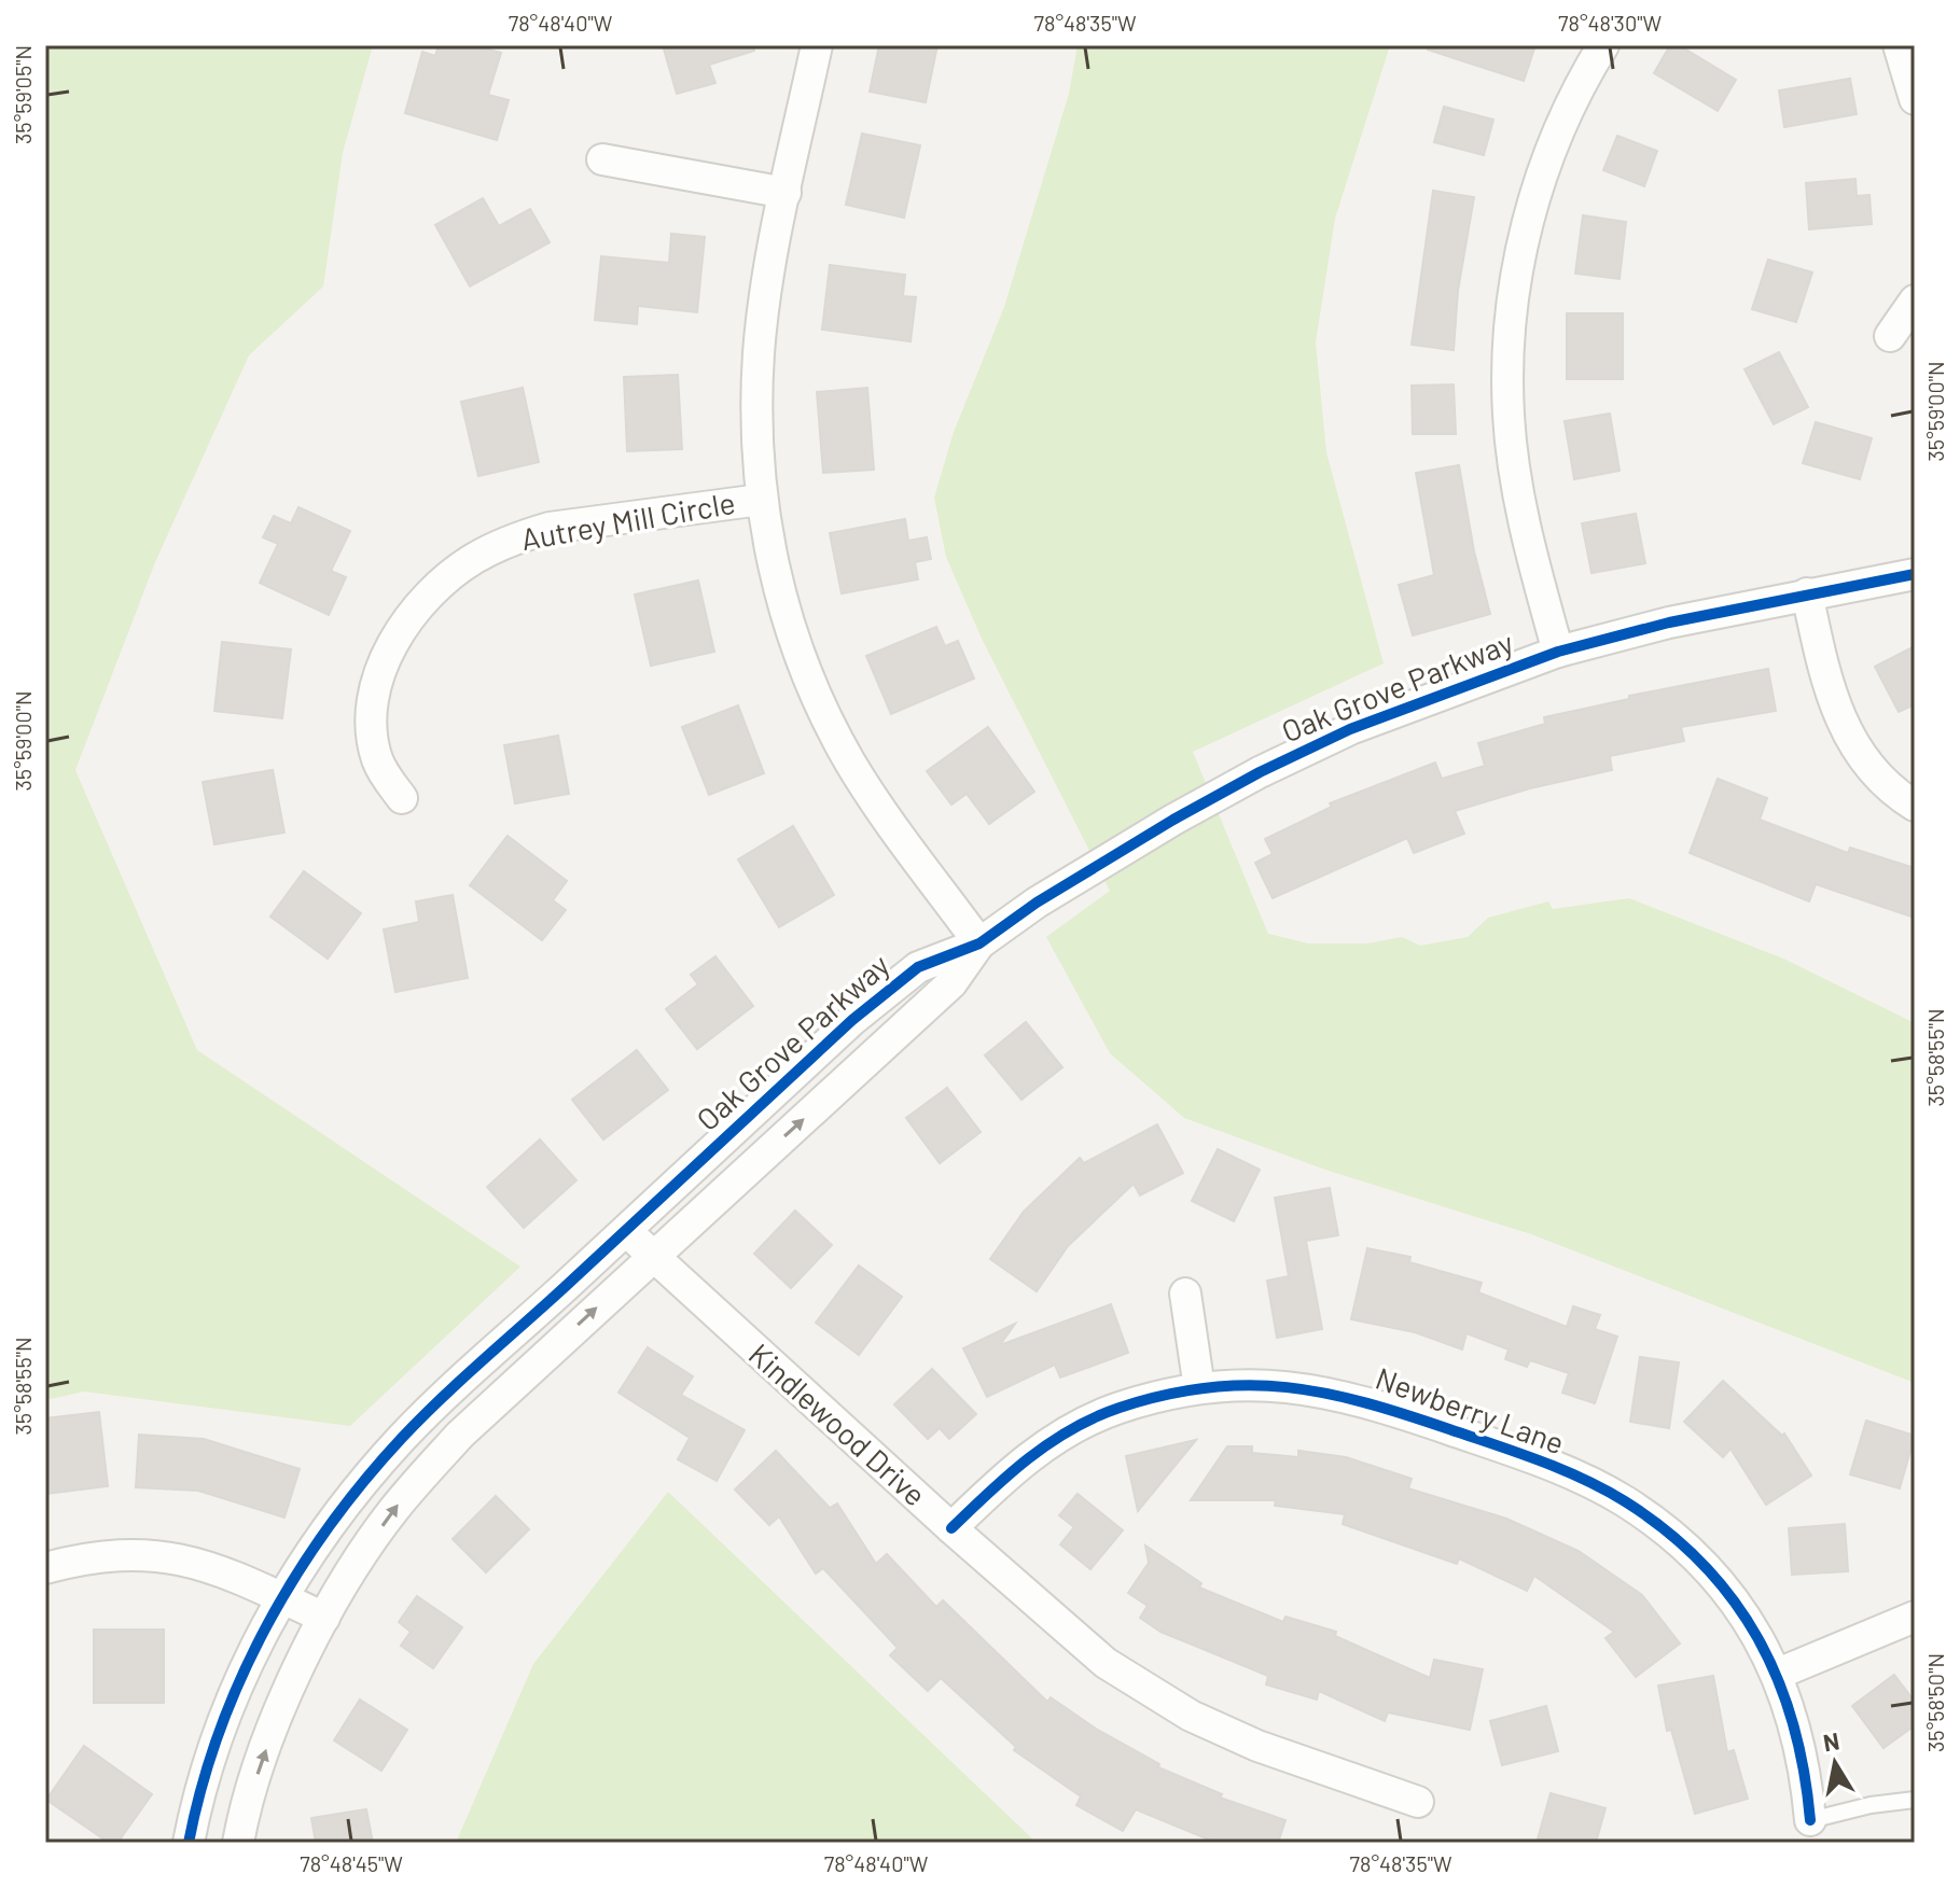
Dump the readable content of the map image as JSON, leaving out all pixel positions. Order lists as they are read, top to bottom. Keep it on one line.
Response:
{"streets":{"street":["Autrey Mill Circle","Oak Grove Parkway","Newberry Lane","Kindlewood Drive"]},"crossings":[["Oak Grove Parkway","Kindlewood Drive"],["Newberry Lane","Kindlewood Drive"]],"north":"top","coordinates":["78°48'40\"W","78°48'35\"W","78°48'30\"W","35°59'05\"N","35°59'00\"N","35°58'55\"N","35°58'50\"N","78°48'45\"W"]}
